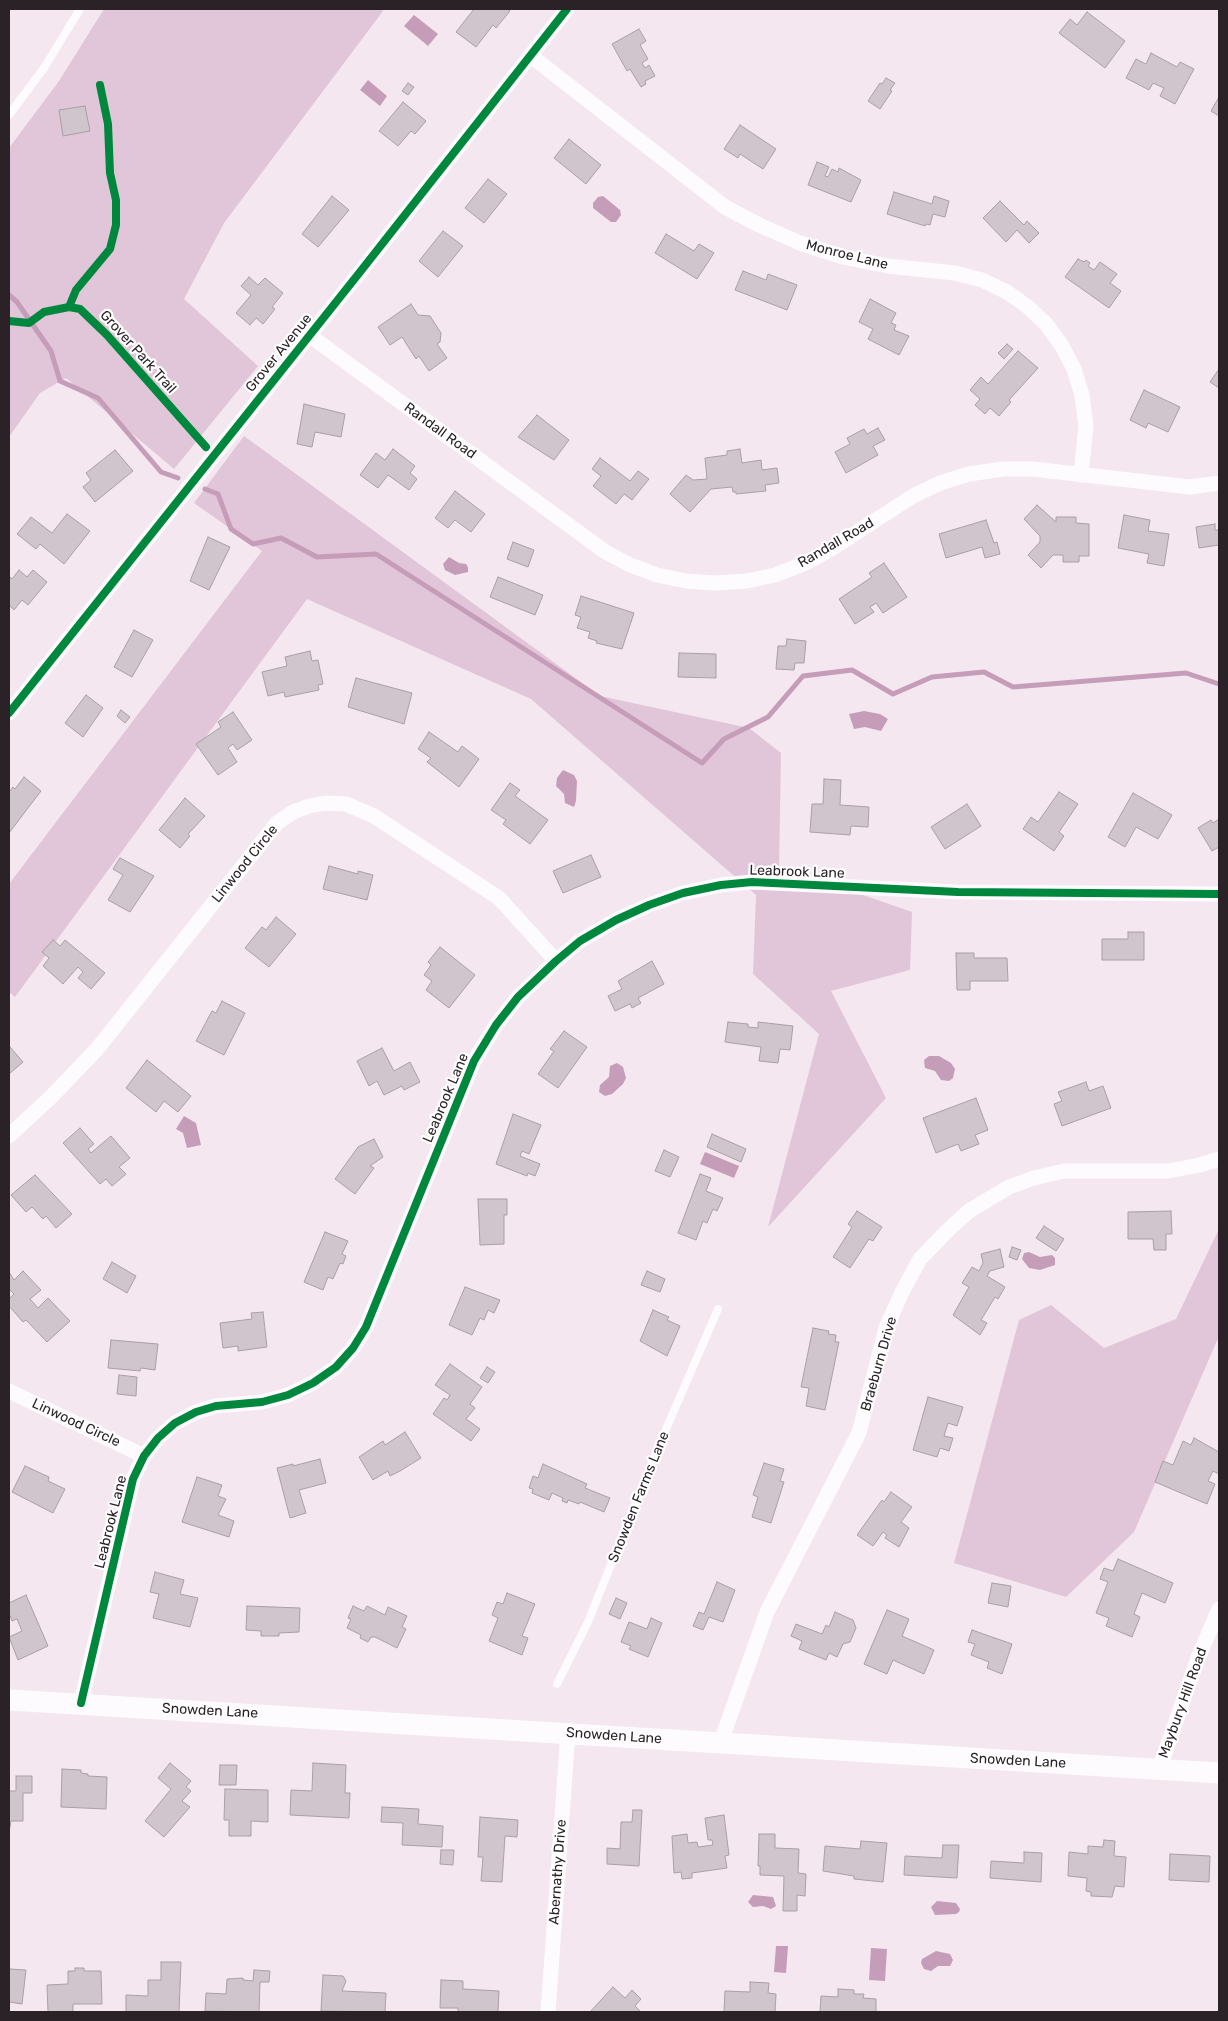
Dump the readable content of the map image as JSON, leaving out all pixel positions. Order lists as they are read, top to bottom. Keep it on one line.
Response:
{"streets":{"street":["Monroe Lane","Grover Avenue","Randall Road","Linwood Circle","Leabrook Lane","Braeburn Drive","Maybury Hill Road","Snowden Lane","Abernathy Drive"],"lane":["Snowden Farms Lane"],"cycle path":["Grover Park Trail"]},"crossings":[["Monroe Lane","Grover Avenue"],["Monroe Lane","Randall Road"],["Grover Avenue","Randall Road"],["Linwood Circle","Leabrook Lane"],["Leabrook Lane","Snowden Lane"],["Braeburn Drive","Snowden Lane"],["Maybury Hill Road","Snowden Lane"],["Snowden Lane","Abernathy Drive"]]}
